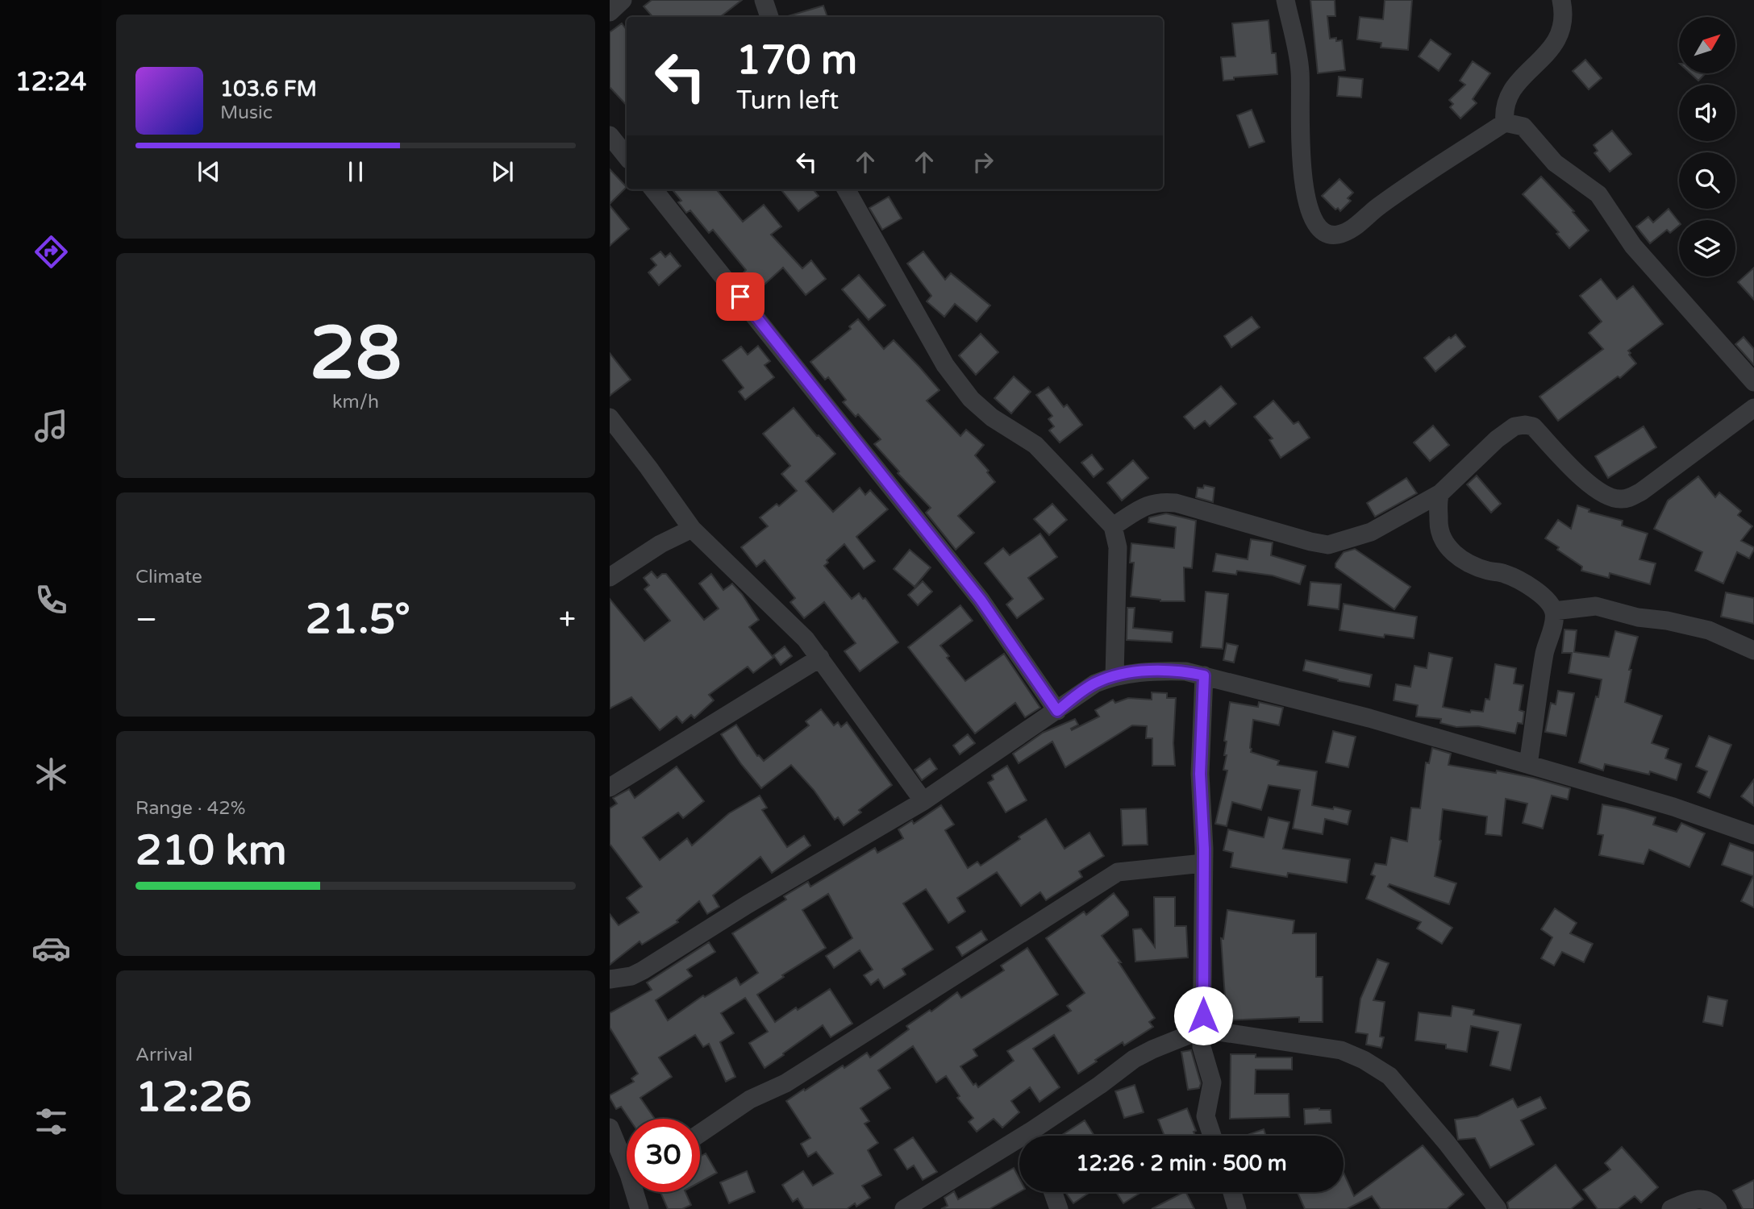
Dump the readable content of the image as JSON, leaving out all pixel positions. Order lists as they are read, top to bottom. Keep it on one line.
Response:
{"north":"top right","page":{"tabs":"12:24","turn":["170 m","Turn left"],"song":["103.6 FM","Music"],"tile":[["28","km/h"],"Climate",["Range · 42%","210 km"],["Arrival","12:26"]],"heat":["−","21.5°","+"],"limit":"30","trip":"12:26 · 2 min · 500 m"}}
